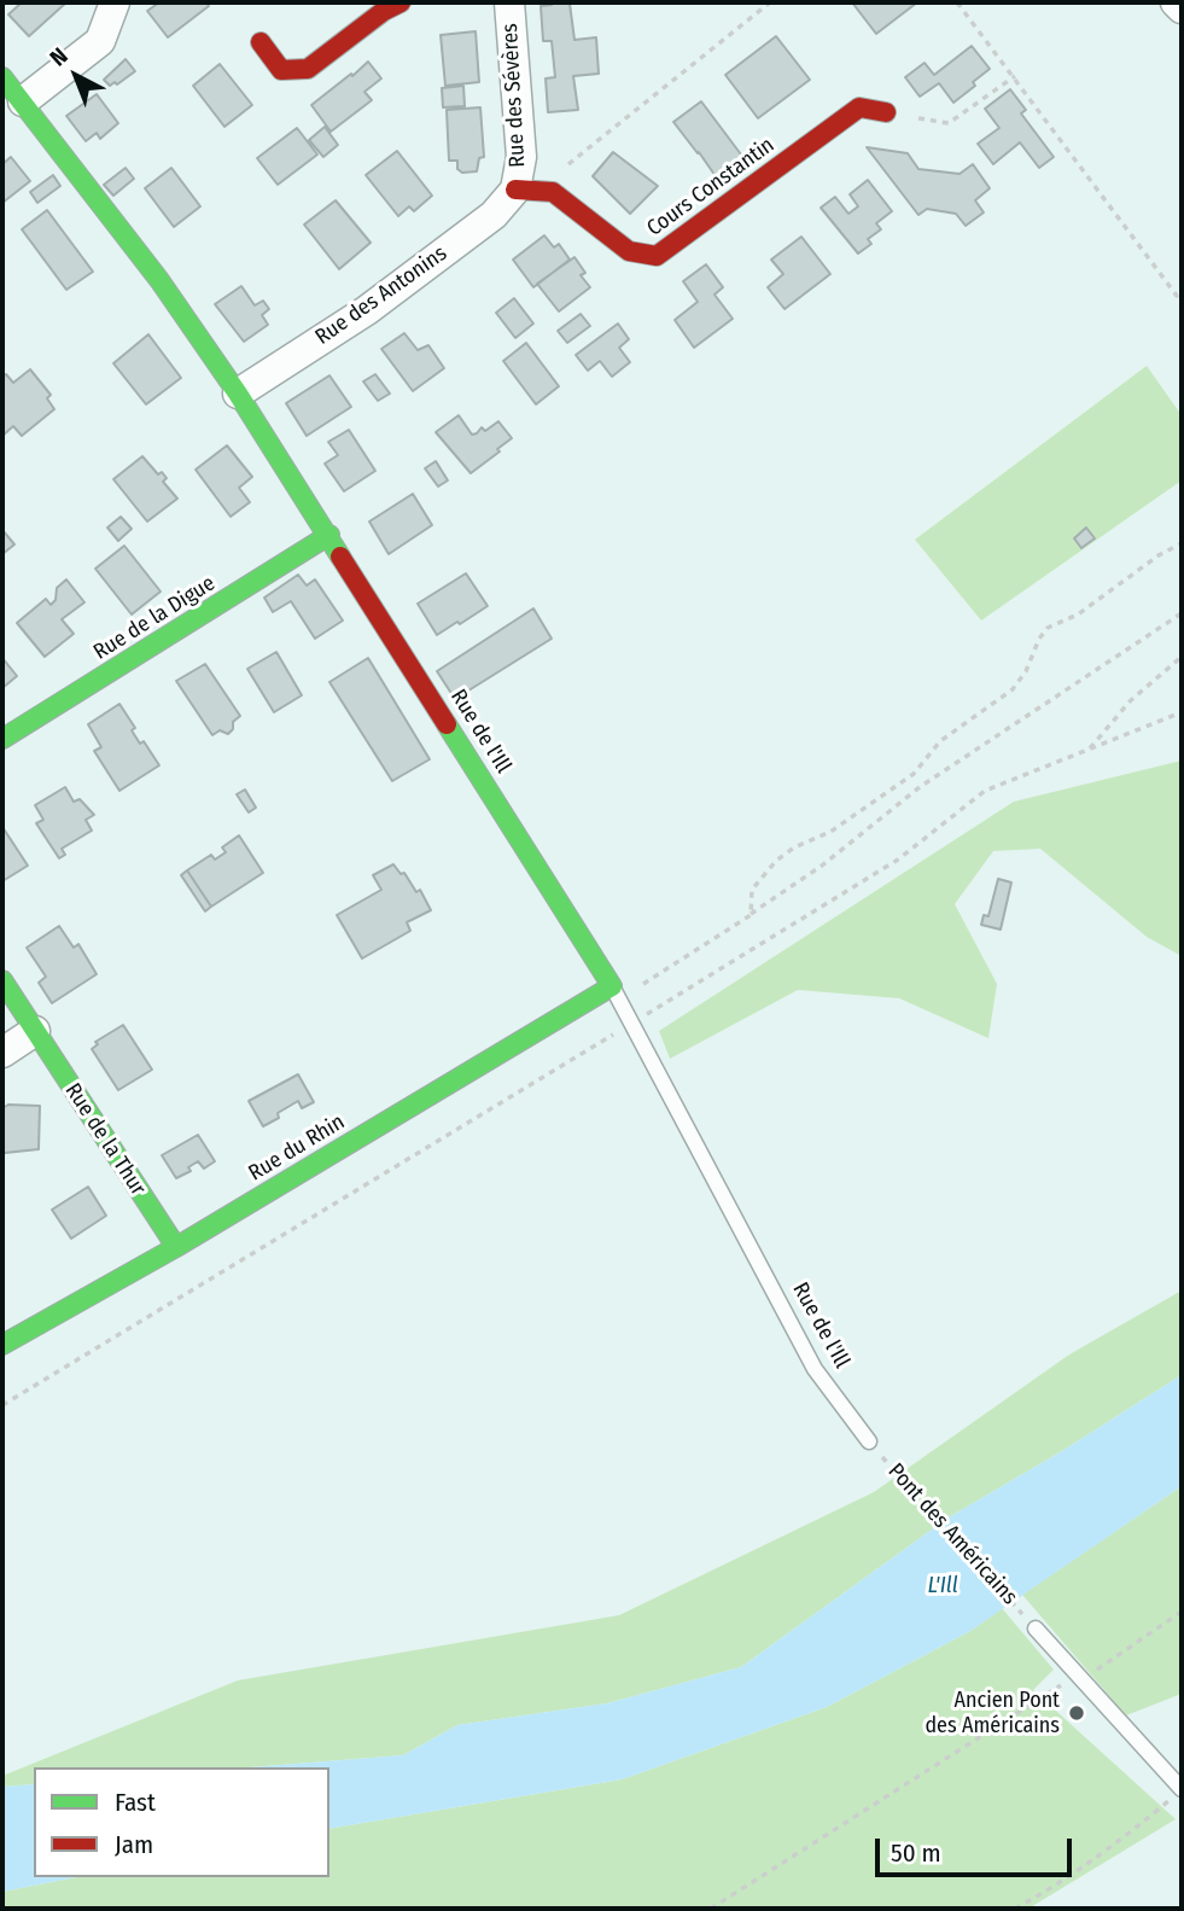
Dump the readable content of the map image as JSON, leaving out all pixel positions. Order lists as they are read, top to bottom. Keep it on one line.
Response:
{"streets":{"street":["Rue des Sévères","Cours Constantin","Rue des Antonins","Rue de la Digue","Rue de l'Ill","Rue de la Thur","Rue du Rhin"],"path":["Pont des Américains"]},"crossings":[["Rue des Sévères","Rue des Antonins"],["Rue des Antonins","Rue de l'Ill"],["Rue de la Digue","Rue de l'Ill"],["Rue de l'Ill","Rue du Rhin"],["Rue de l'Ill","Pont des Américains"],["Rue de la Thur","Rue du Rhin"]],"water":["L'Ill"],"places":["Ancien Pont des Américains"],"legend":["Fast","Jam"],"scale_bar":"50 m","north":"top left"}
